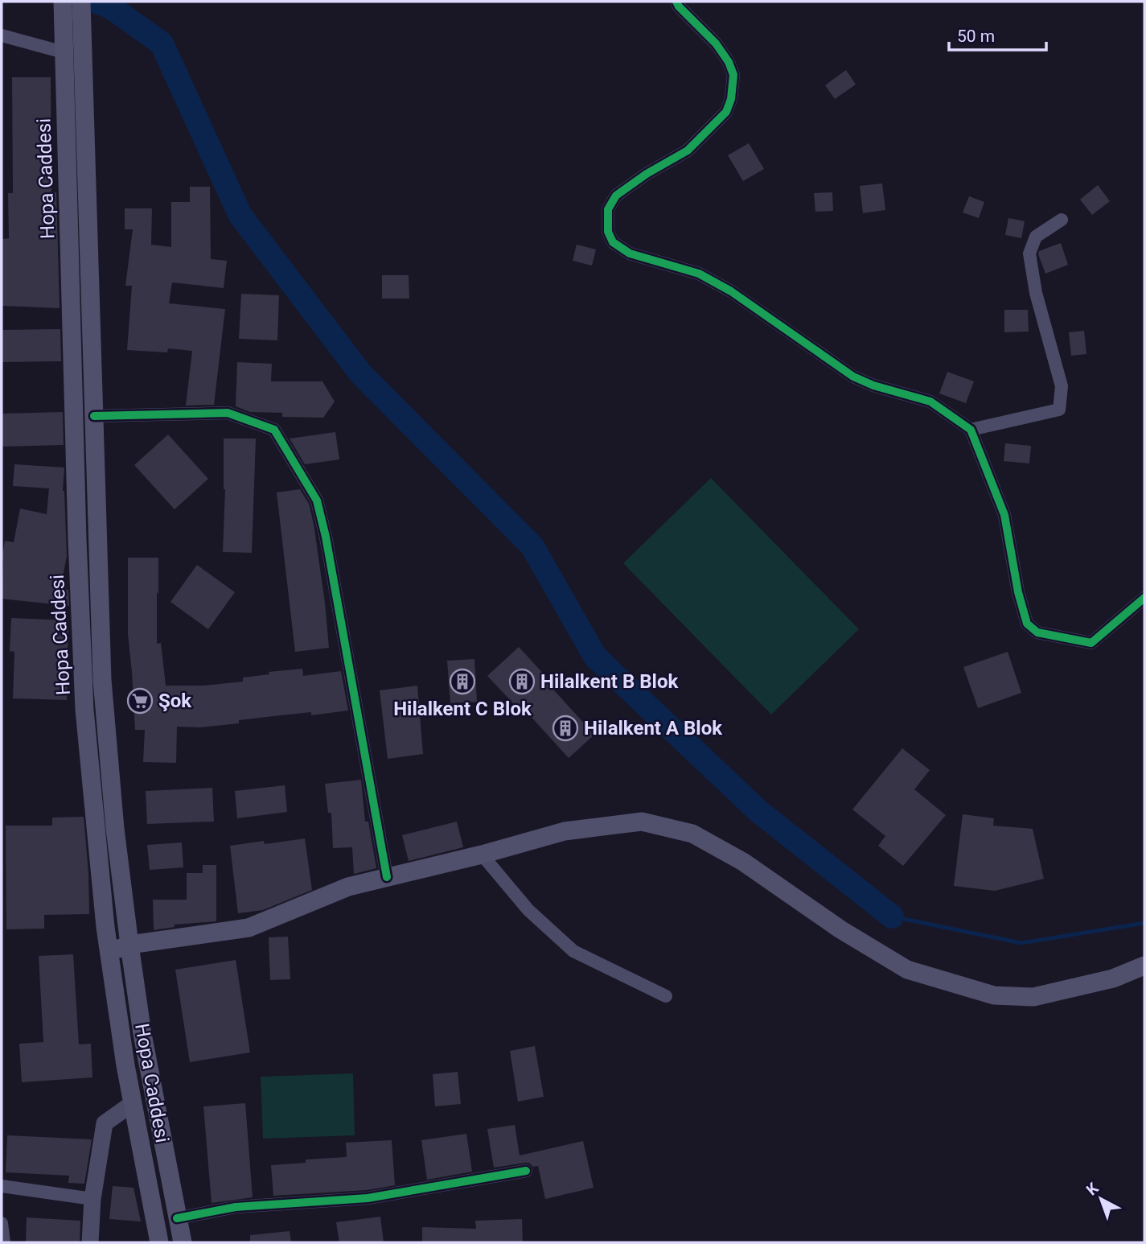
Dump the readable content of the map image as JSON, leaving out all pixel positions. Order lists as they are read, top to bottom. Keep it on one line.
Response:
{"streets":{"main road":["Hopa Caddesi"]},"places":{"building":["Hilalkent C Blok","Hilalkent B Blok","Hilalkent A Blok"],"supermarket":["Şok"]},"scale_bar":"50 m","north":"top left"}
